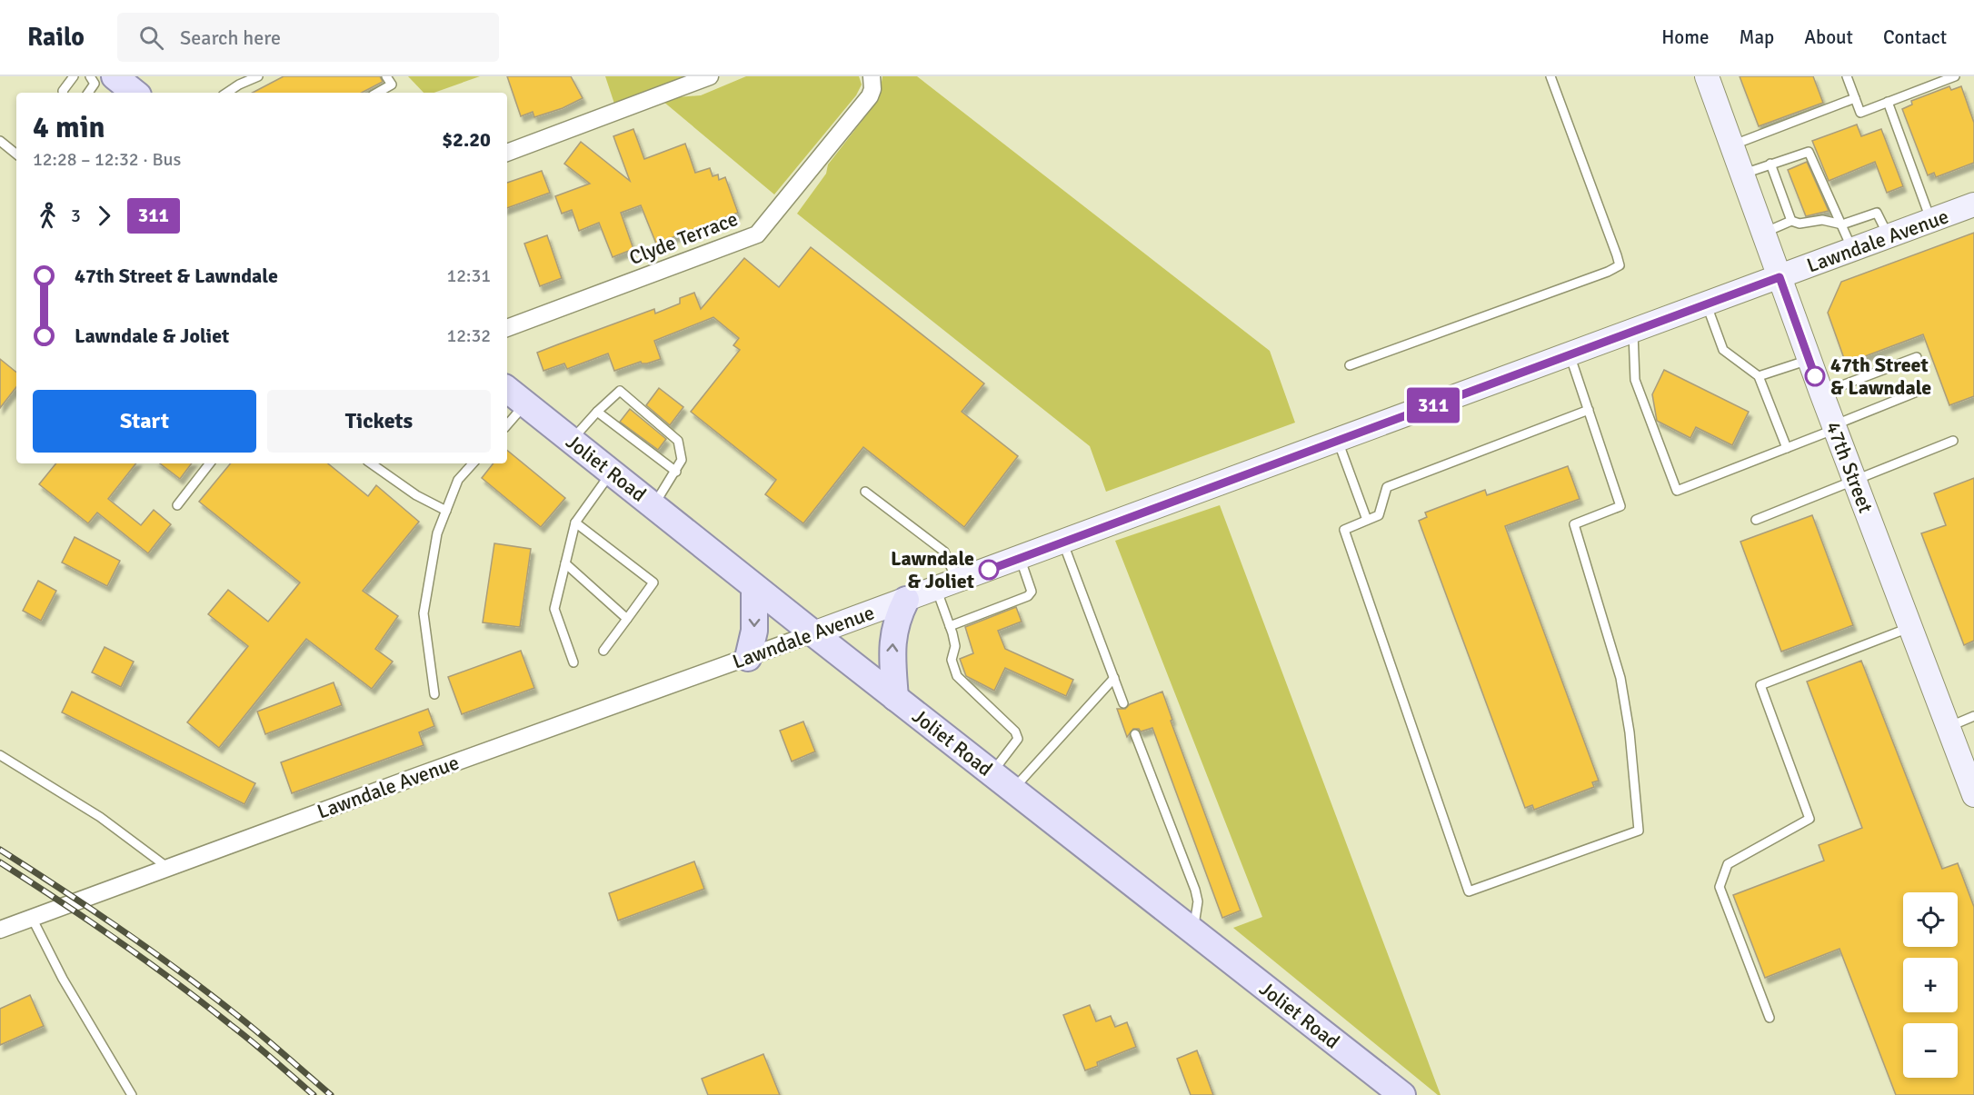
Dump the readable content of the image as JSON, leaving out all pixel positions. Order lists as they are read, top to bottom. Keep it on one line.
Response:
{"streets":{"main road":["Joliet Road"],"street":["Clyde Terrace","Lawndale Avenue","47th Street"]},"crossings":[["Lawndale Avenue","47th Street"],["Lawndale Avenue","Joliet Road"]],"places":["47th Street & Lawndale","Lawndale & Joliet"],"lines":["bus line 311"],"page":{"header":"Railo","search":"Search here","nav":["Home","Map","About","Contact"],"on_map":"311","heading":["4 min","12:28 – 12:32 · Bus","$2.20"],"legs":["3","311"],"list":[{"name":"47th Street & Lawndale","value":"12:31"},{"name":"Lawndale & Joliet","value":"12:32"}],"buttons":["Start","Tickets"],"map_buttons":["+","−"]}}
